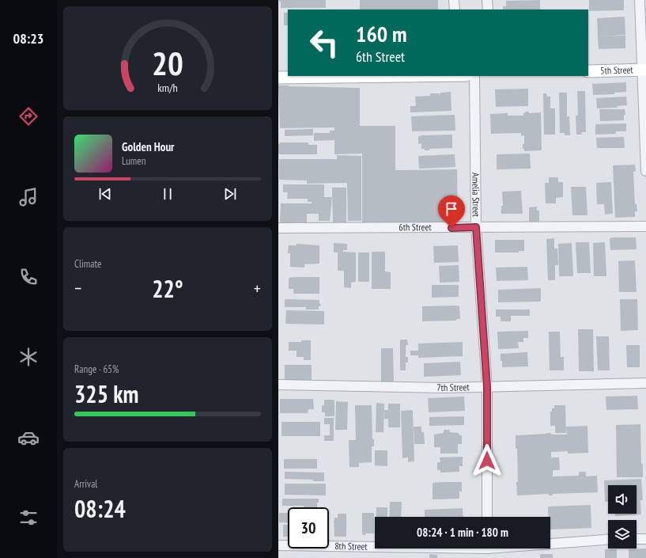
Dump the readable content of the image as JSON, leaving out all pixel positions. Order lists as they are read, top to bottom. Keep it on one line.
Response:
{"streets":{"main road":["5th Street"],"street":["Amelia Street","6th Street","7th Street","8th Street"]},"crossings":[["Amelia Street","6th Street"],["Amelia Street","7th Street"]],"page":{"tabs":"08:23","turn":["160 m","6th Street"],"song":["Golden Hour","Lumen"],"tile":["Climate",["Range · 65%","325 km"],["Arrival","08:24"]],"heat":["−","22°","+"],"limit":"30","trip":"08:24 · 1 min · 180 m","gauge":["20","km/h"]}}
